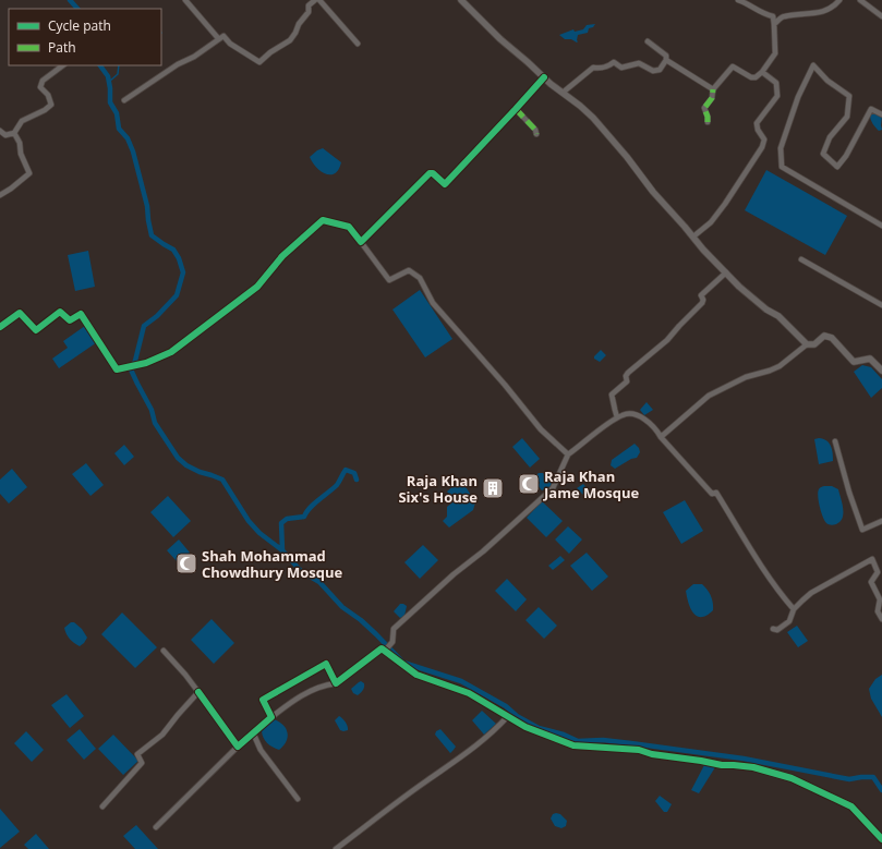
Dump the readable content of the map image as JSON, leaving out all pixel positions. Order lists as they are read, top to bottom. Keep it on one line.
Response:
{"places":{"mosque":["Raja Khan Jame Mosque","Shah Mohammad Chowdhury Mosque"],"building":["Raja Khan Six's House"]},"legend":["Cycle path","Path"]}
